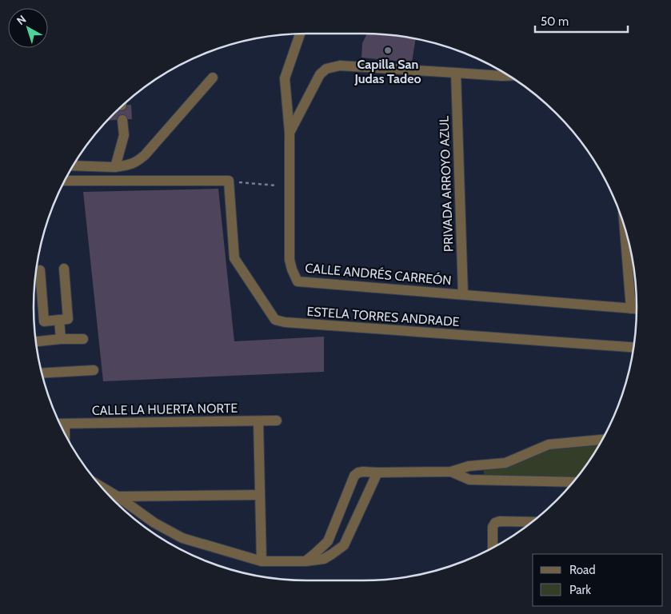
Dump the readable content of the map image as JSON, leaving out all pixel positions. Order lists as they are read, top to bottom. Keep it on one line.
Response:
{"streets":{"street":["PRIVADA ARROYO AZUL","CALLE ANDRÉS CARREÓN","ESTELA TORRES ANDRADE","CALLE LA HUERTA NORTE"]},"crossings":[["PRIVADA ARROYO AZUL","CALLE ANDRÉS CARREÓN"]],"places":["Capilla San Judas Tadeo"],"legend":["Road","Park"],"scale_bar":"50 m","north":"top left"}
